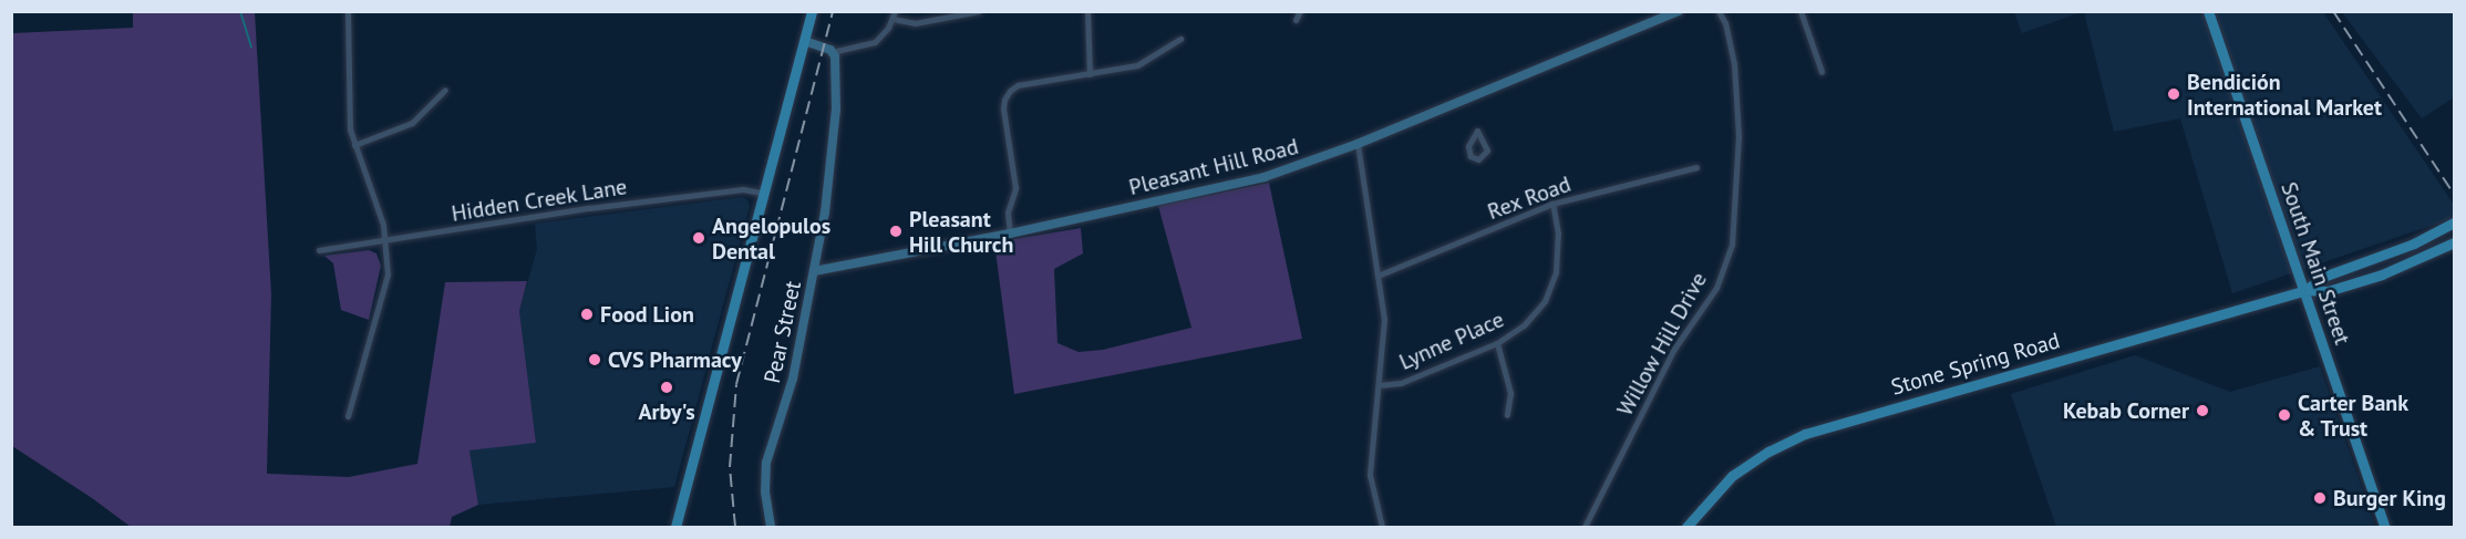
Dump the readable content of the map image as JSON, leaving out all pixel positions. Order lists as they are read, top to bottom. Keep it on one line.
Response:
{"streets":{"main road":["South Main Street","Stone Spring Road"],"street":["Pleasant Hill Road","Rex Road","Hidden Creek Lane","Pear Street","Lynne Place","Willow Hill Drive"]},"crossings":[["Pleasant Hill Road","Pear Street"],["Rex Road","Lynne Place"],["South Main Street","Stone Spring Road"]],"places":["Bendición International Market","Pleasant Hill Church","Angelopulos Dental","Food Lion","CVS Pharmacy","Arby's","Kebab Corner","Carter Bank & Trust","Burger King"]}
